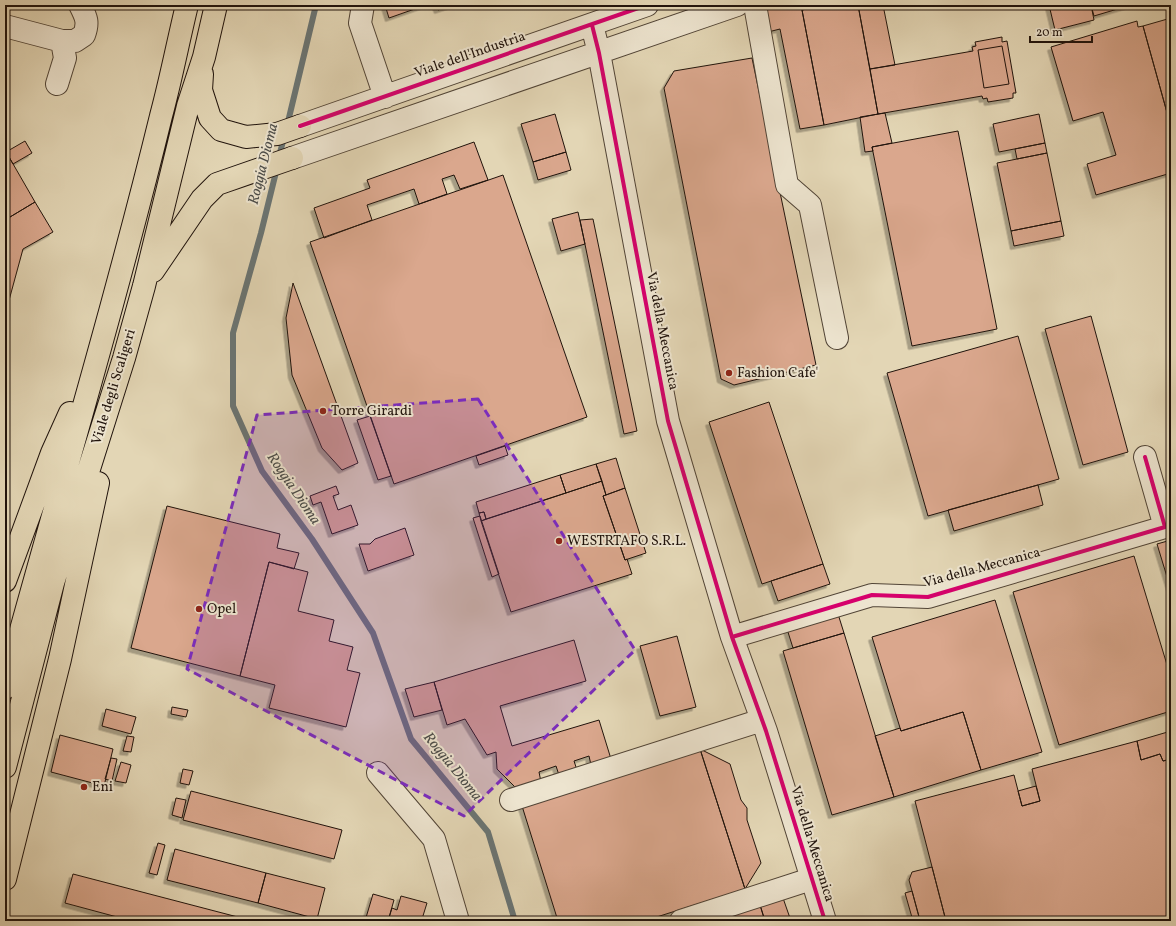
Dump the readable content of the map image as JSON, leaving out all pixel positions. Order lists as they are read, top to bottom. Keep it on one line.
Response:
{"streets":{"highway":["Viale degli Scaligeri"],"street":["Viale dell'Industria","Via della Meccanica"]},"crossings":[["Viale dell'Industria","Via della Meccanica"]],"water":["Roggia Dioma"],"places":["Fashion Cafe'","Torre Girardi","WESTRTAFO S.R.L.","Opel","Eni"],"scale_bar":"20 m"}
